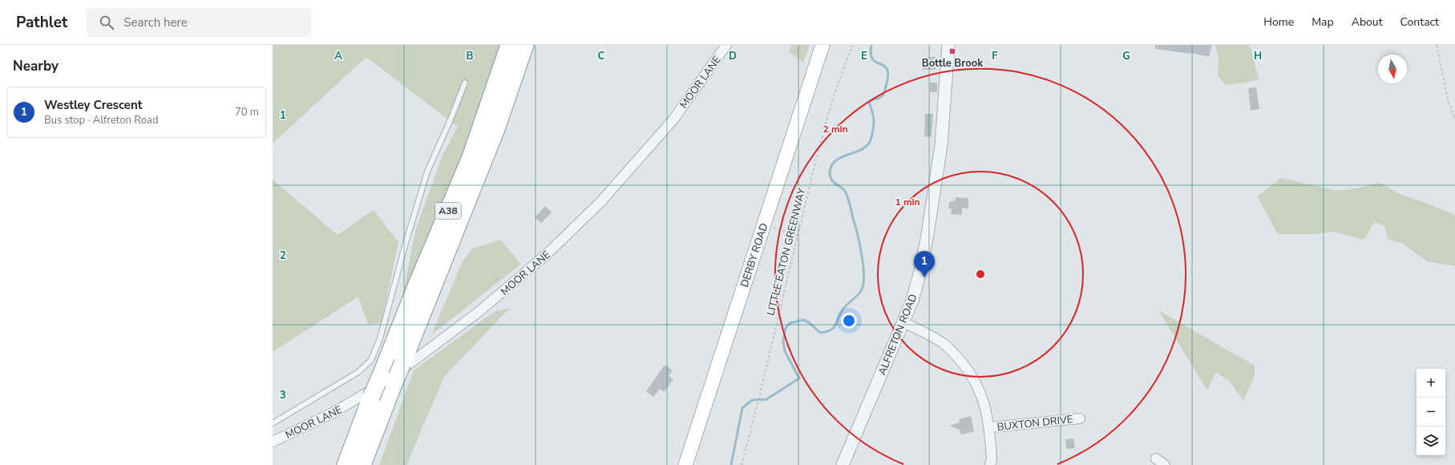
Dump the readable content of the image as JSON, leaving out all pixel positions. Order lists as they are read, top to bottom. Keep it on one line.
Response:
{"streets":{"highway":["A38"],"main road":["DERBY ROAD"],"street":["MOOR LANE","ALFRETON ROAD","BUXTON DRIVE"],"path":["LITTLE EATON GREENWAY"]},"places":{"transit":["Bottle Brook"]},"north":"bottom","page":{"header":"Pathlet","search":"Search here","nav":["Home","Map","About","Contact"],"heading":"Nearby","list":[{"mark":"1","name":"Westley Crescent","note":"Bus stop · Alfreton Road","value":"70 m"}],"pins":"1","map_buttons":["+","−"]},"grid":{"columns":["A","B","C","D","E","F","G","H"],"rows":["1","2","3"]},"rings":["2 min","1 min"]}
